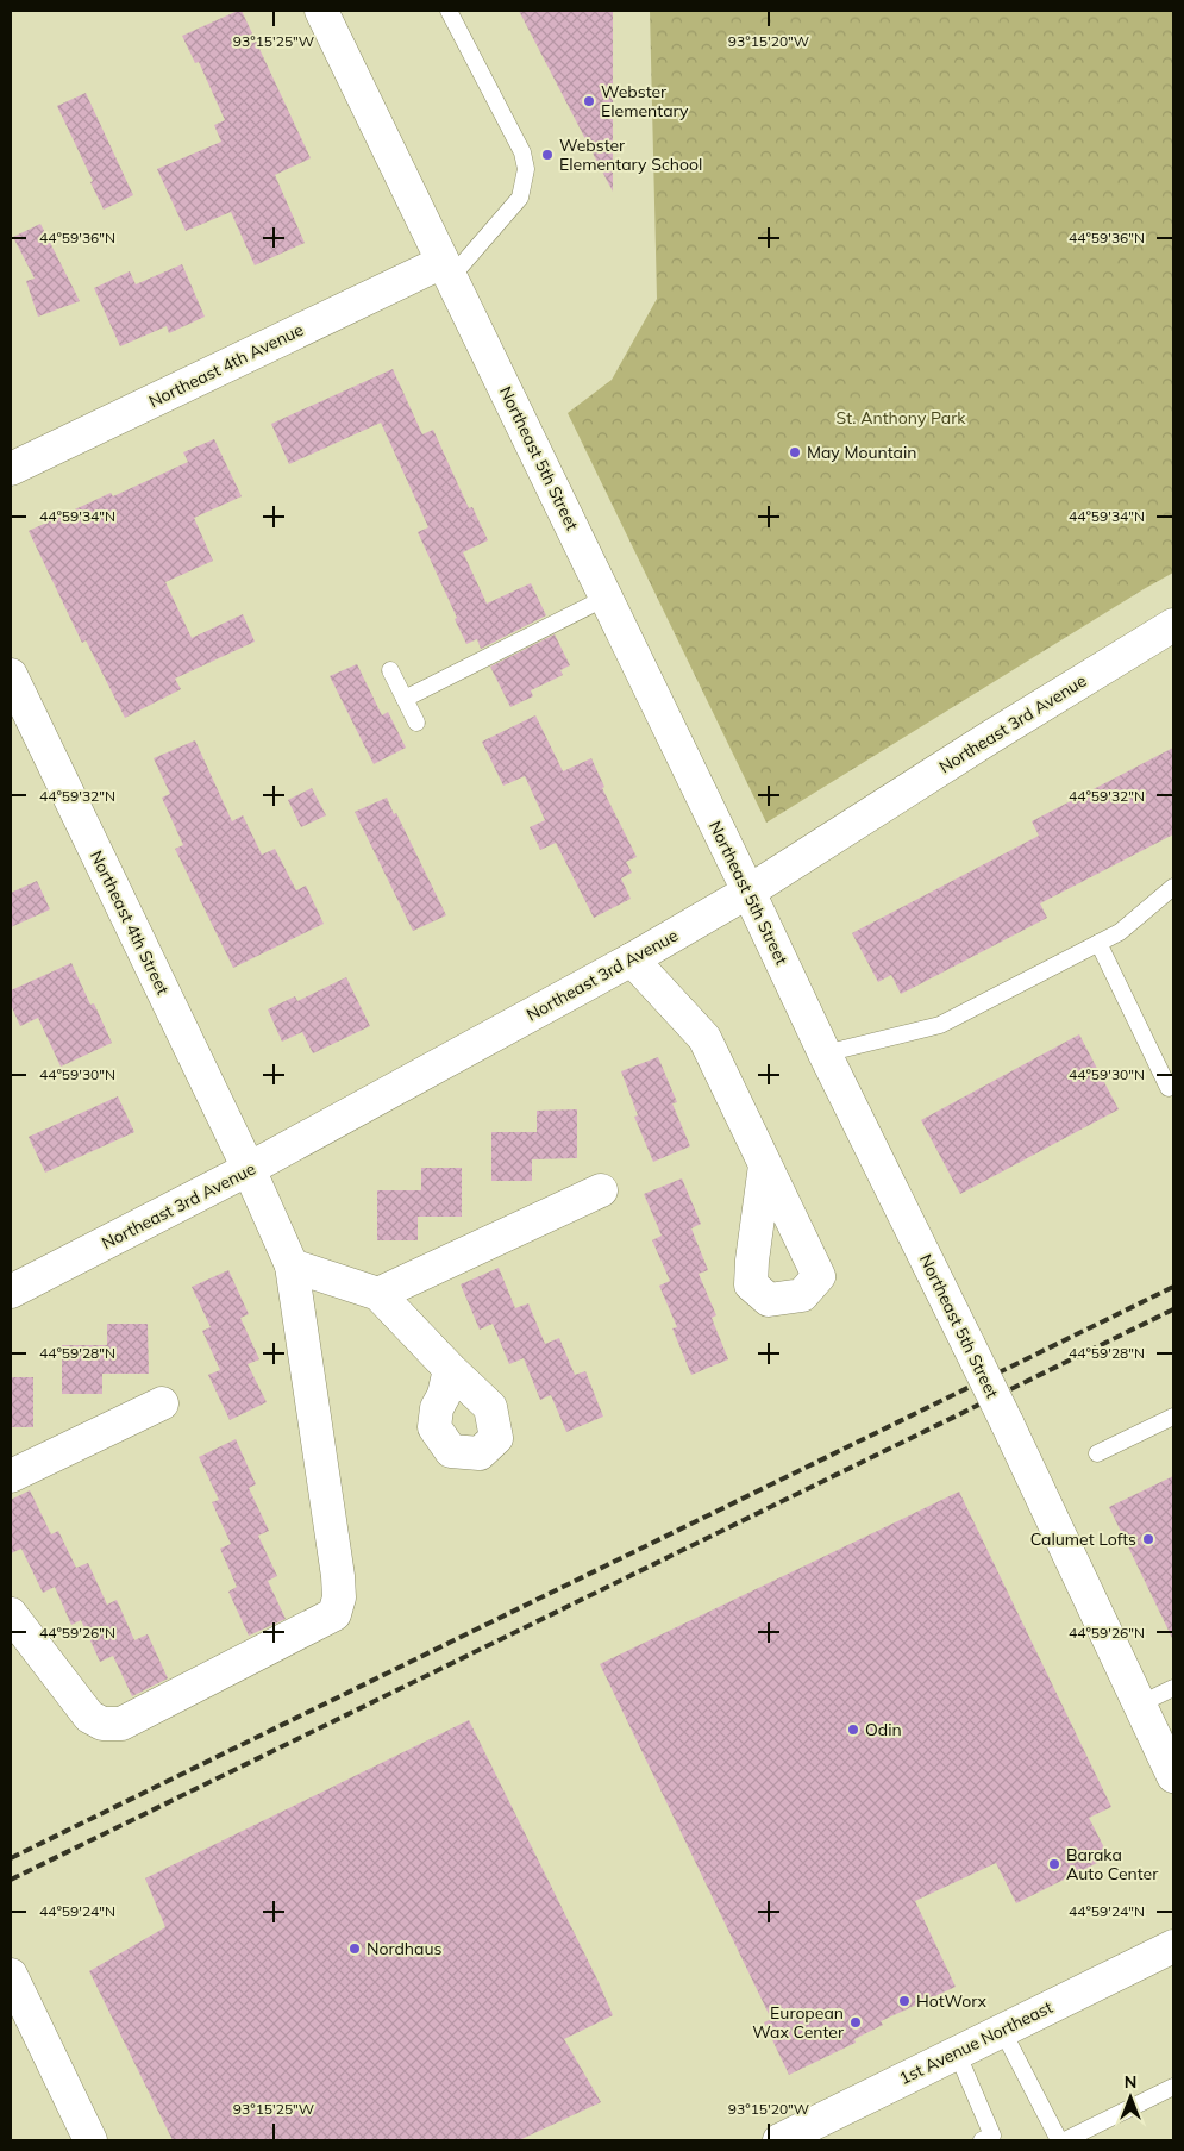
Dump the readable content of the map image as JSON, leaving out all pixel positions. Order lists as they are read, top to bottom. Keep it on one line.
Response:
{"streets":{"street":["Northeast 4th Avenue","Northeast 5th Street","Northeast 3rd Avenue","Northeast 4th Street","1st Avenue Northeast"]},"crossings":[["Northeast 4th Avenue","Northeast 5th Street"],["Northeast 5th Street","Northeast 3rd Avenue"],["Northeast 3rd Avenue","Northeast 4th Street"]],"parks":["St. Anthony Park"],"places":["Webster Elementary","Webster Elementary School","May Mountain","Calumet Lofts","Odin","Baraka Auto Center","Nordhaus","HotWorx","European Wax Center"],"north":"top","coordinates":["93°15'25\"W","93°15'20\"W","44°59'36\"N","44°59'34\"N","44°59'32\"N","44°59'30\"N","44°59'28\"N","44°59'26\"N","44°59'24\"N"]}
